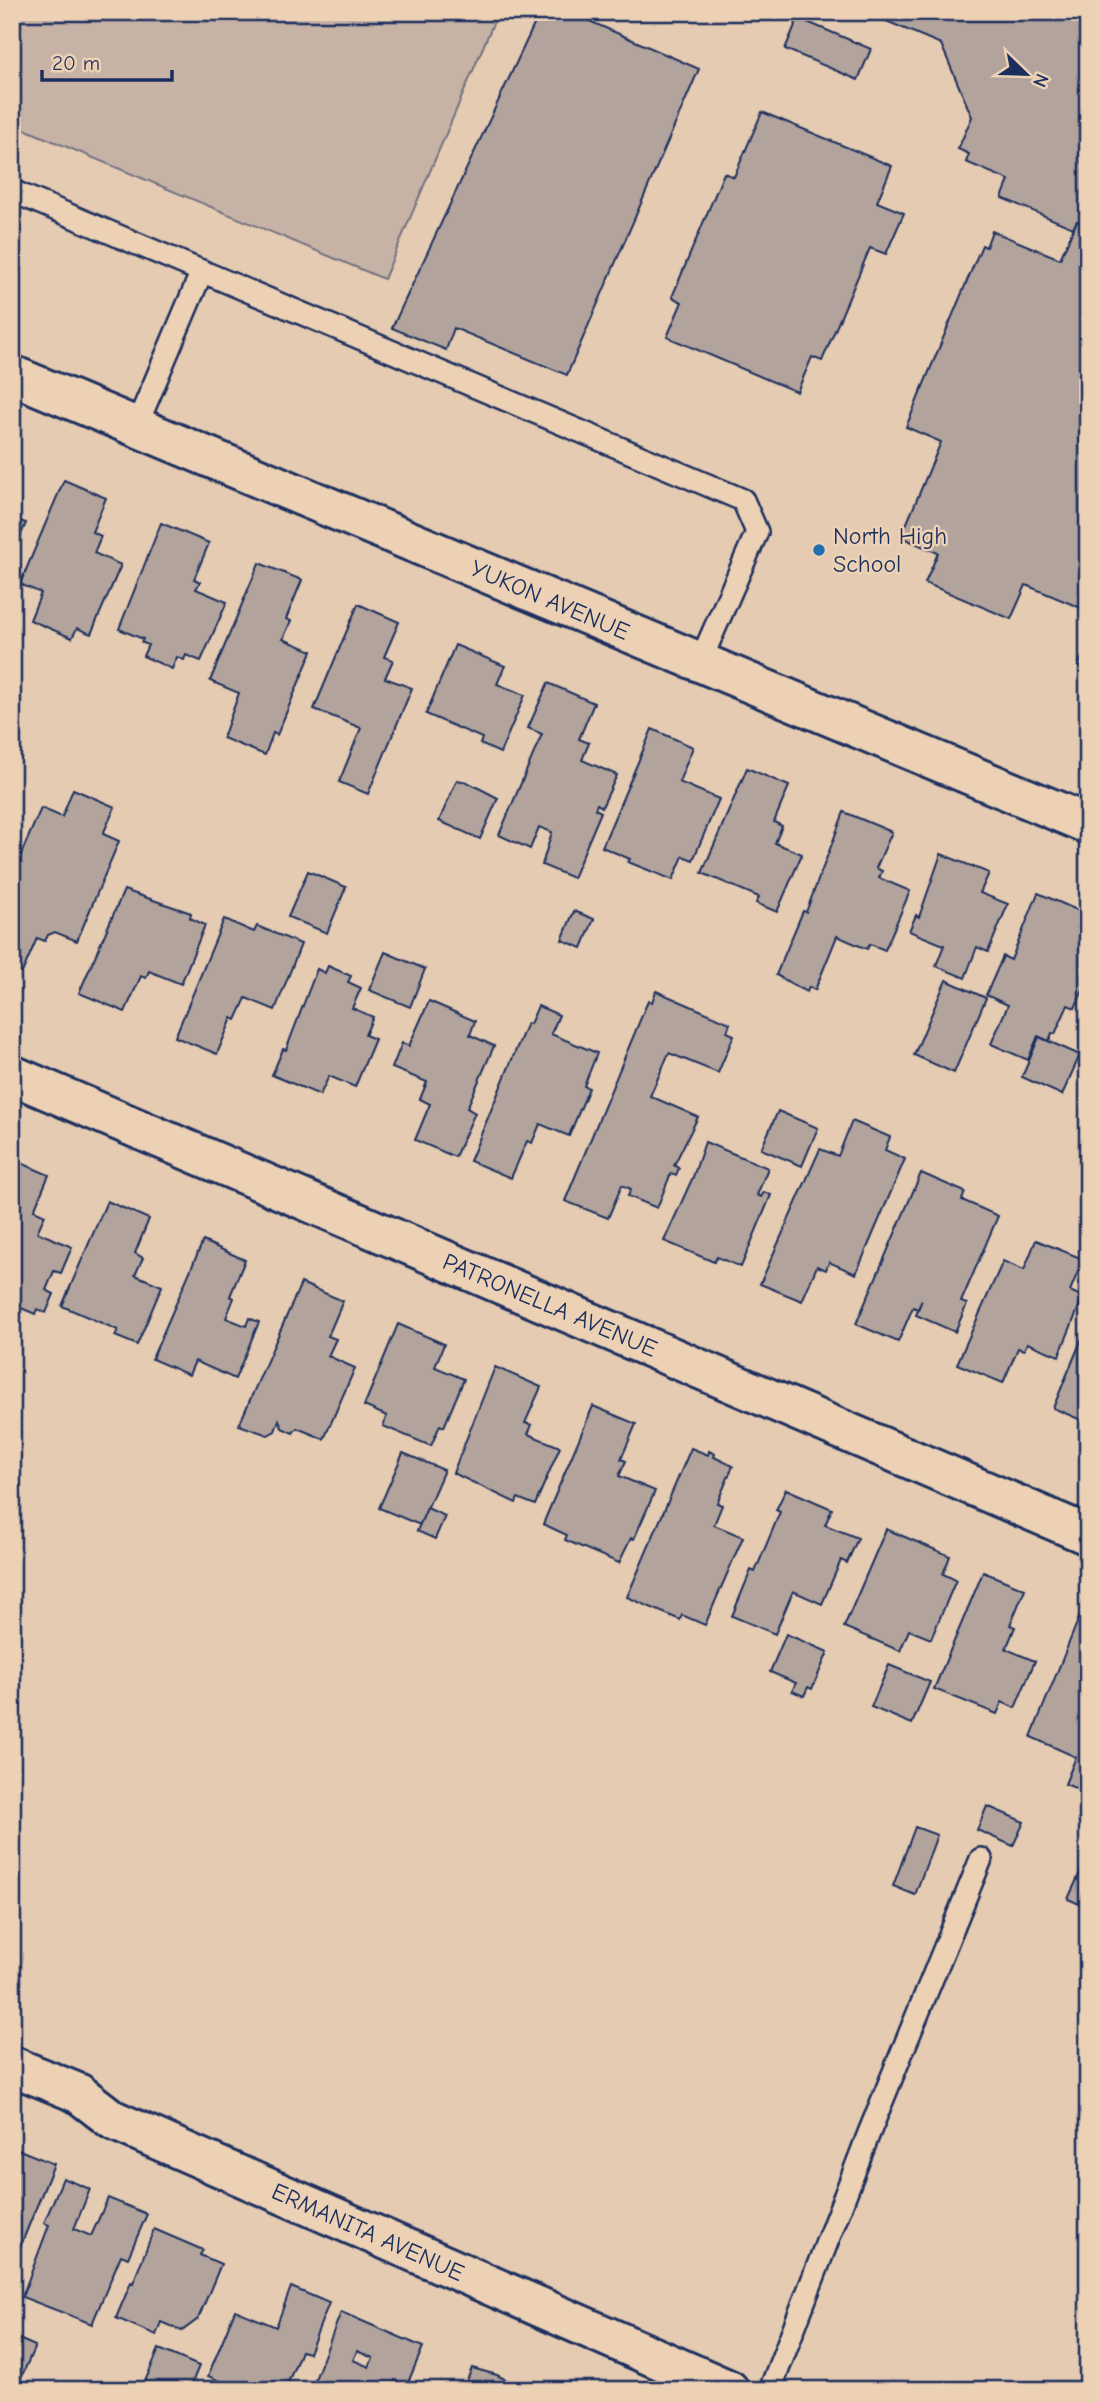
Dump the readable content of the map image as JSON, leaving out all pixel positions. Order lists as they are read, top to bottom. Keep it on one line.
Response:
{"streets":{"street":["YUKON AVENUE","PATRONELLA AVENUE","ERMANITA AVENUE"]},"places":["North High School"],"scale_bar":"20 m","north":"bottom right"}
